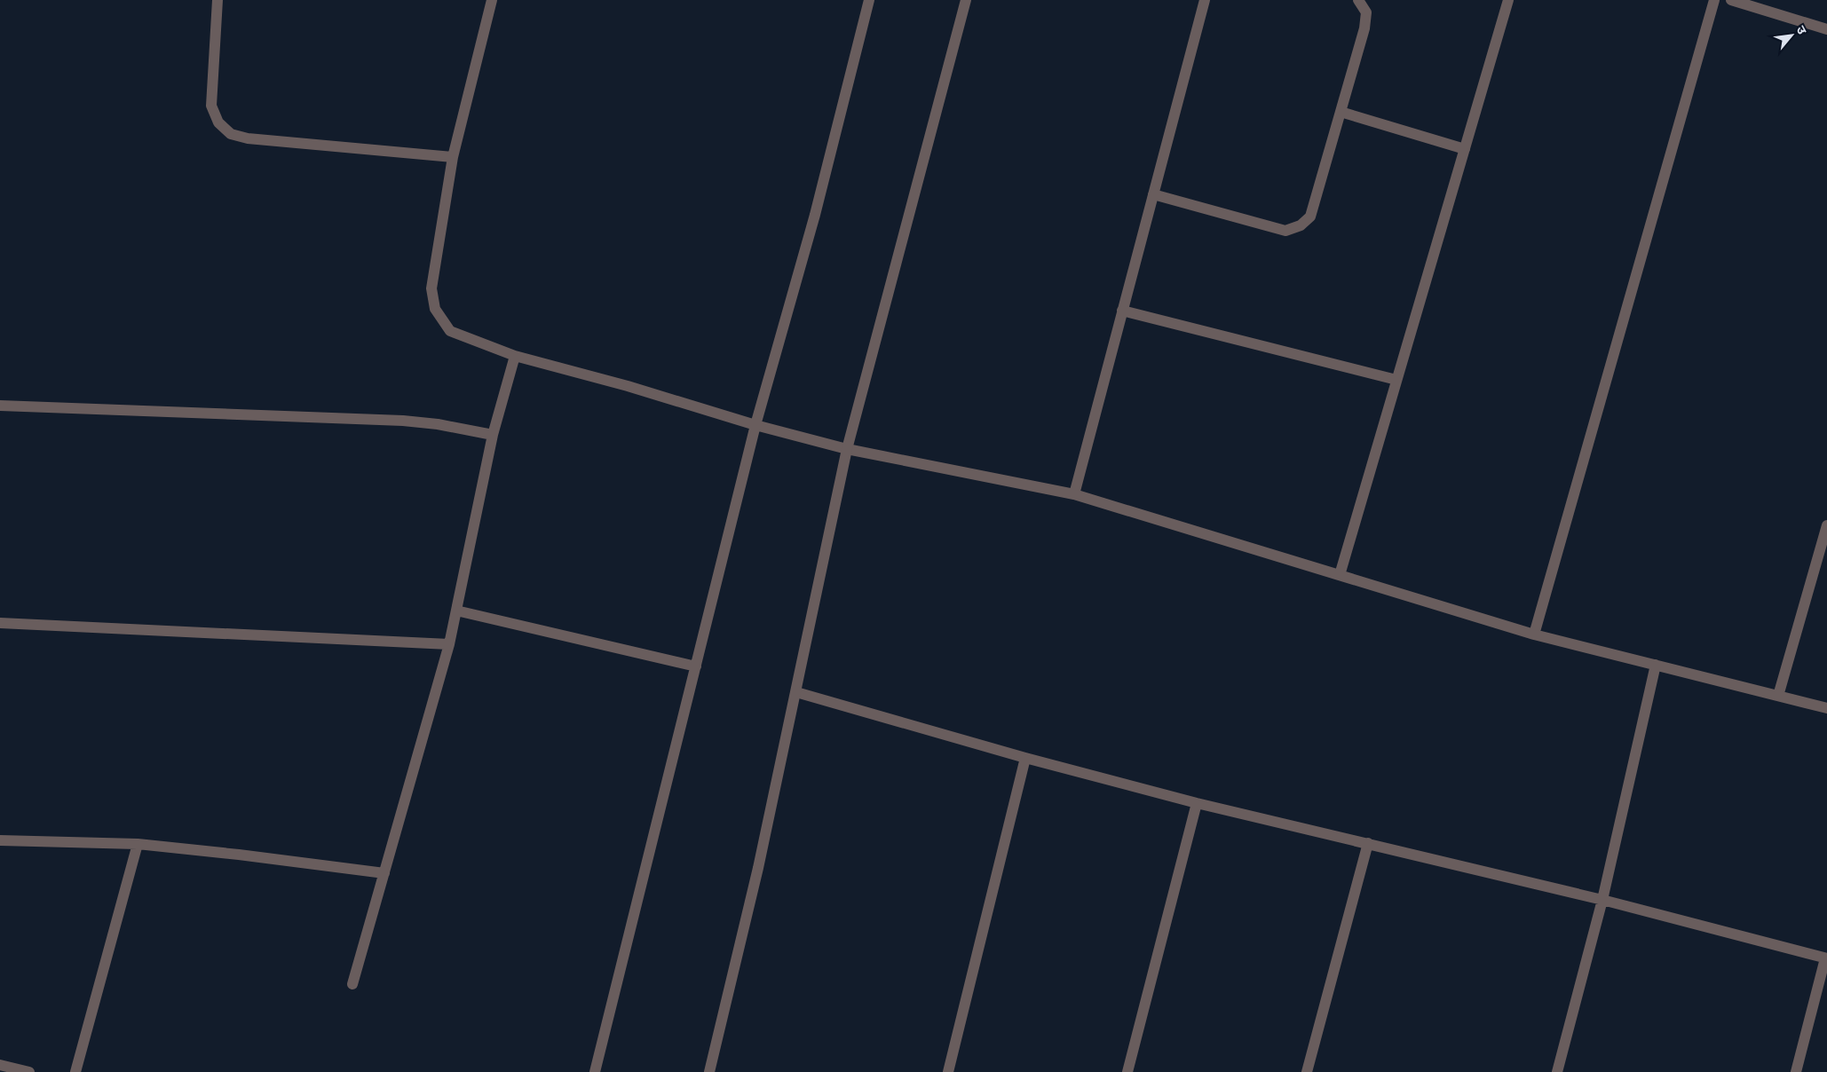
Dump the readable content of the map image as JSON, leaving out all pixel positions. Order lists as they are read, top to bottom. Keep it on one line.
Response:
{"north":"top right"}
